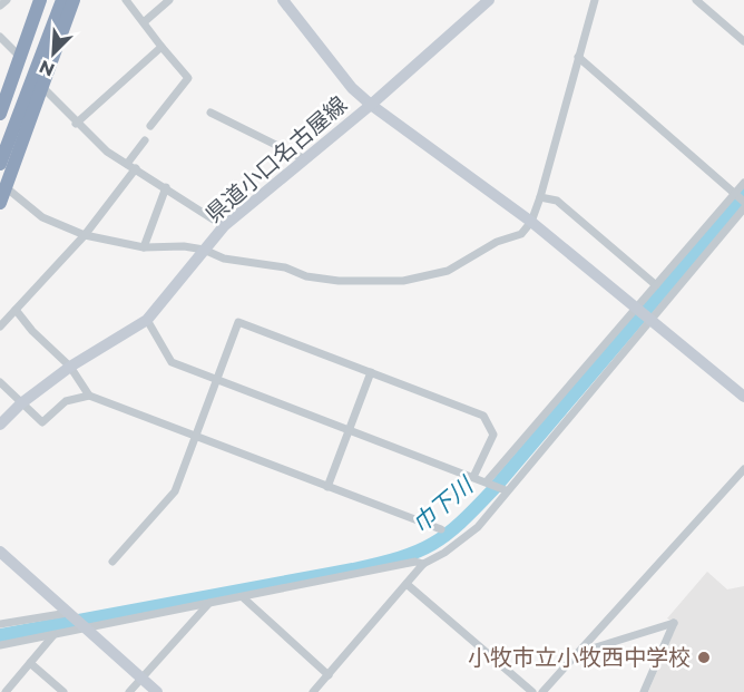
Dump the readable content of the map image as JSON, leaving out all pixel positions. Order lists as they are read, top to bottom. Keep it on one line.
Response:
{"streets":{"street":["県道小口名古屋線"]},"water":["巾下川"],"places":["小牧市立小牧西中学校"],"north":"bottom left"}
